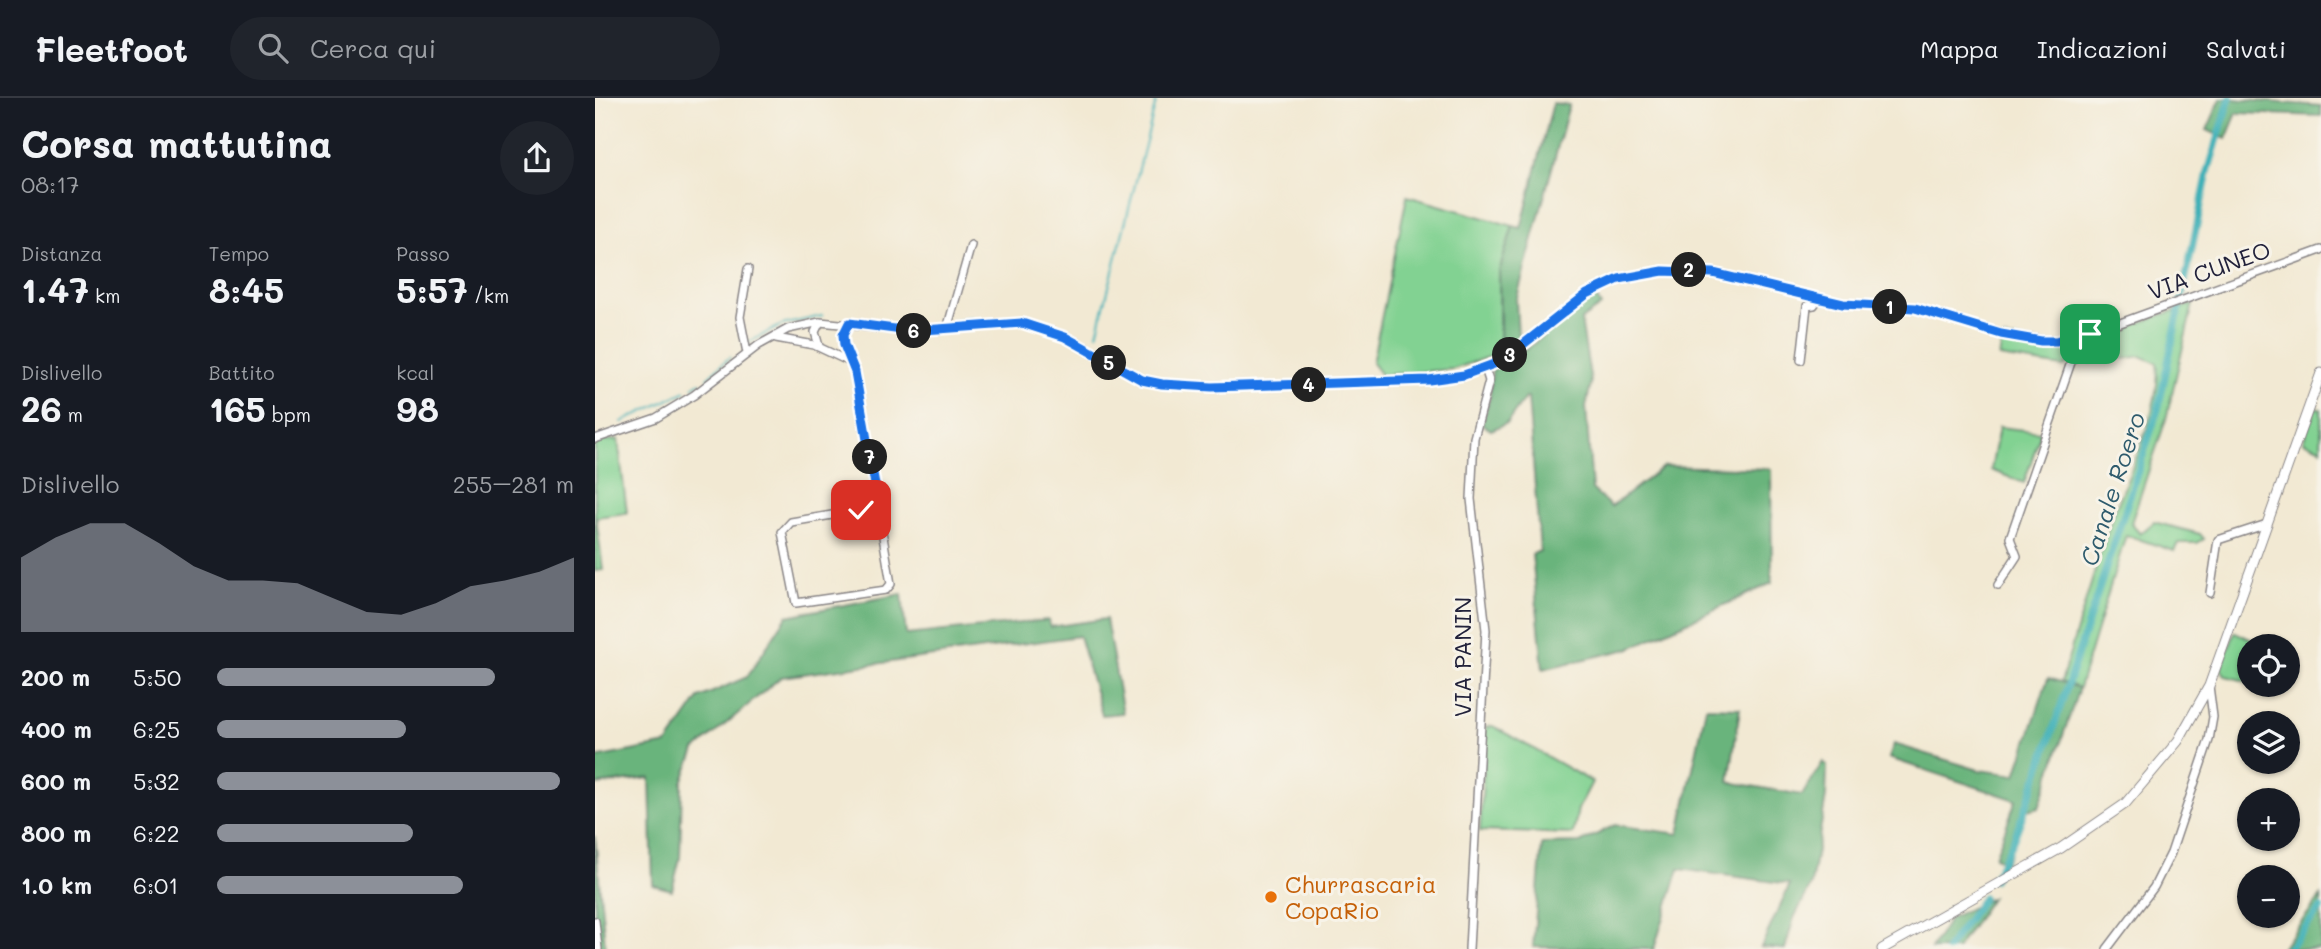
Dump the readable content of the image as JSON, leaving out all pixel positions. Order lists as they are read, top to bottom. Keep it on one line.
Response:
{"streets":{"street":["VIA CUNEO","VIA PANIN"]},"crossings":[["VIA CUNEO","VIA PANIN"]],"water":["Canale Roero"],"places":["Churrascaria CopaRio"],"page":{"header":"Fleetfoot","search":"Cerca qui","nav":["Mappa","Indicazioni","Salvati"],"heading":["Corsa mattutina","08:17"],"stats":[["Distanza","1.47 km"],["Tempo","8:45"],["Passo","5:57 /km"],["Dislivello","26 m"],["Battito","165 bpm"],["kcal","98"]],"pins":["2","1","6","3","5","4","7"],"chart":["Dislivello","255–281 m"],"map_buttons":["+","−"],"list":[{"name":"200 m","note":"5:50"},{"name":"400 m","note":"6:25"},{"name":"600 m","note":"5:32"},{"name":"800 m","note":"6:22"},{"name":"1.0 km","note":"6:01"}]}}
